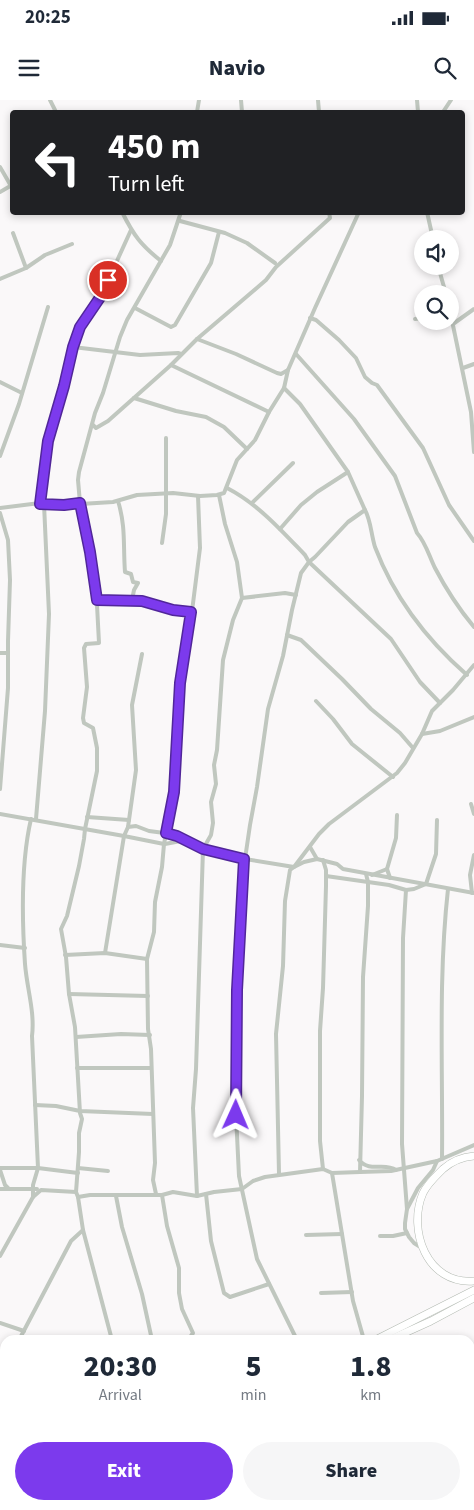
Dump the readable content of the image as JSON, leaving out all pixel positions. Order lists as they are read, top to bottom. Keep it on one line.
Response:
{"page":{"status":"20:25","header":"Navio","turn":["450 m","Turn left"],"eta":["20:30","Arrival","5","min","1.8","km"],"buttons":["Exit","Share"]}}
